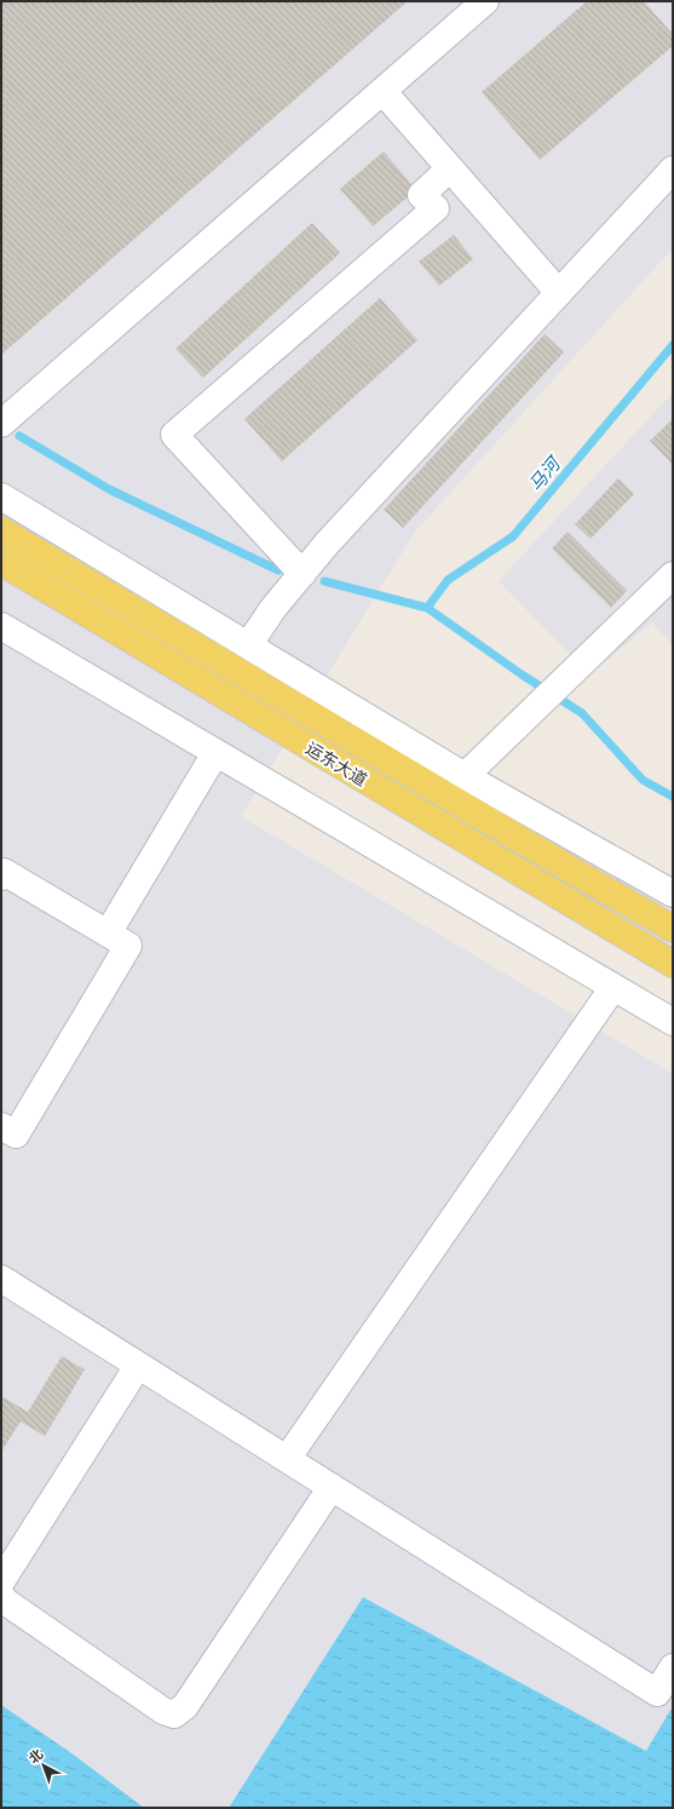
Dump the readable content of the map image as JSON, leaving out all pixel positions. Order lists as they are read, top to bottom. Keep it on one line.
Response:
{"streets":{"main road":["运东大道"]},"water":["马河"],"north":"top left"}
